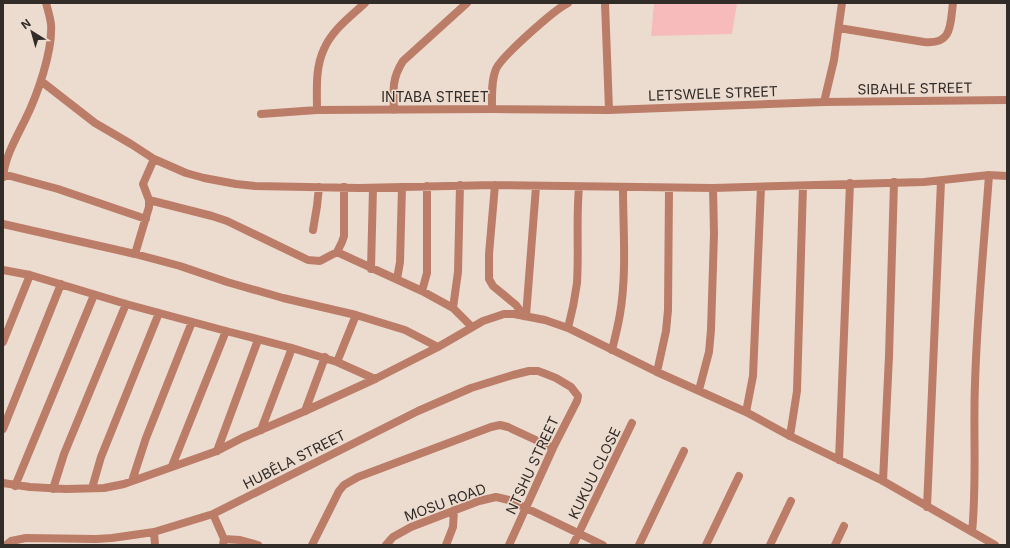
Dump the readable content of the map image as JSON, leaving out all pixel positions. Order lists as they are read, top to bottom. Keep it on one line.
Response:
{"streets":{"street":["SIBAHLE STREET","LETSWELE STREET","INTABA STREET","HUBÊLA STREET","NTSHU STREET","KUKUU CLOSE","MOSU ROAD"]},"crossings":[["SIBAHLE STREET","LETSWELE STREET"],["LETSWELE STREET","INTABA STREET"],["HUBÊLA STREET","NTSHU STREET"],["NTSHU STREET","MOSU ROAD"],["KUKUU CLOSE","MOSU ROAD"]],"north":"top left"}
